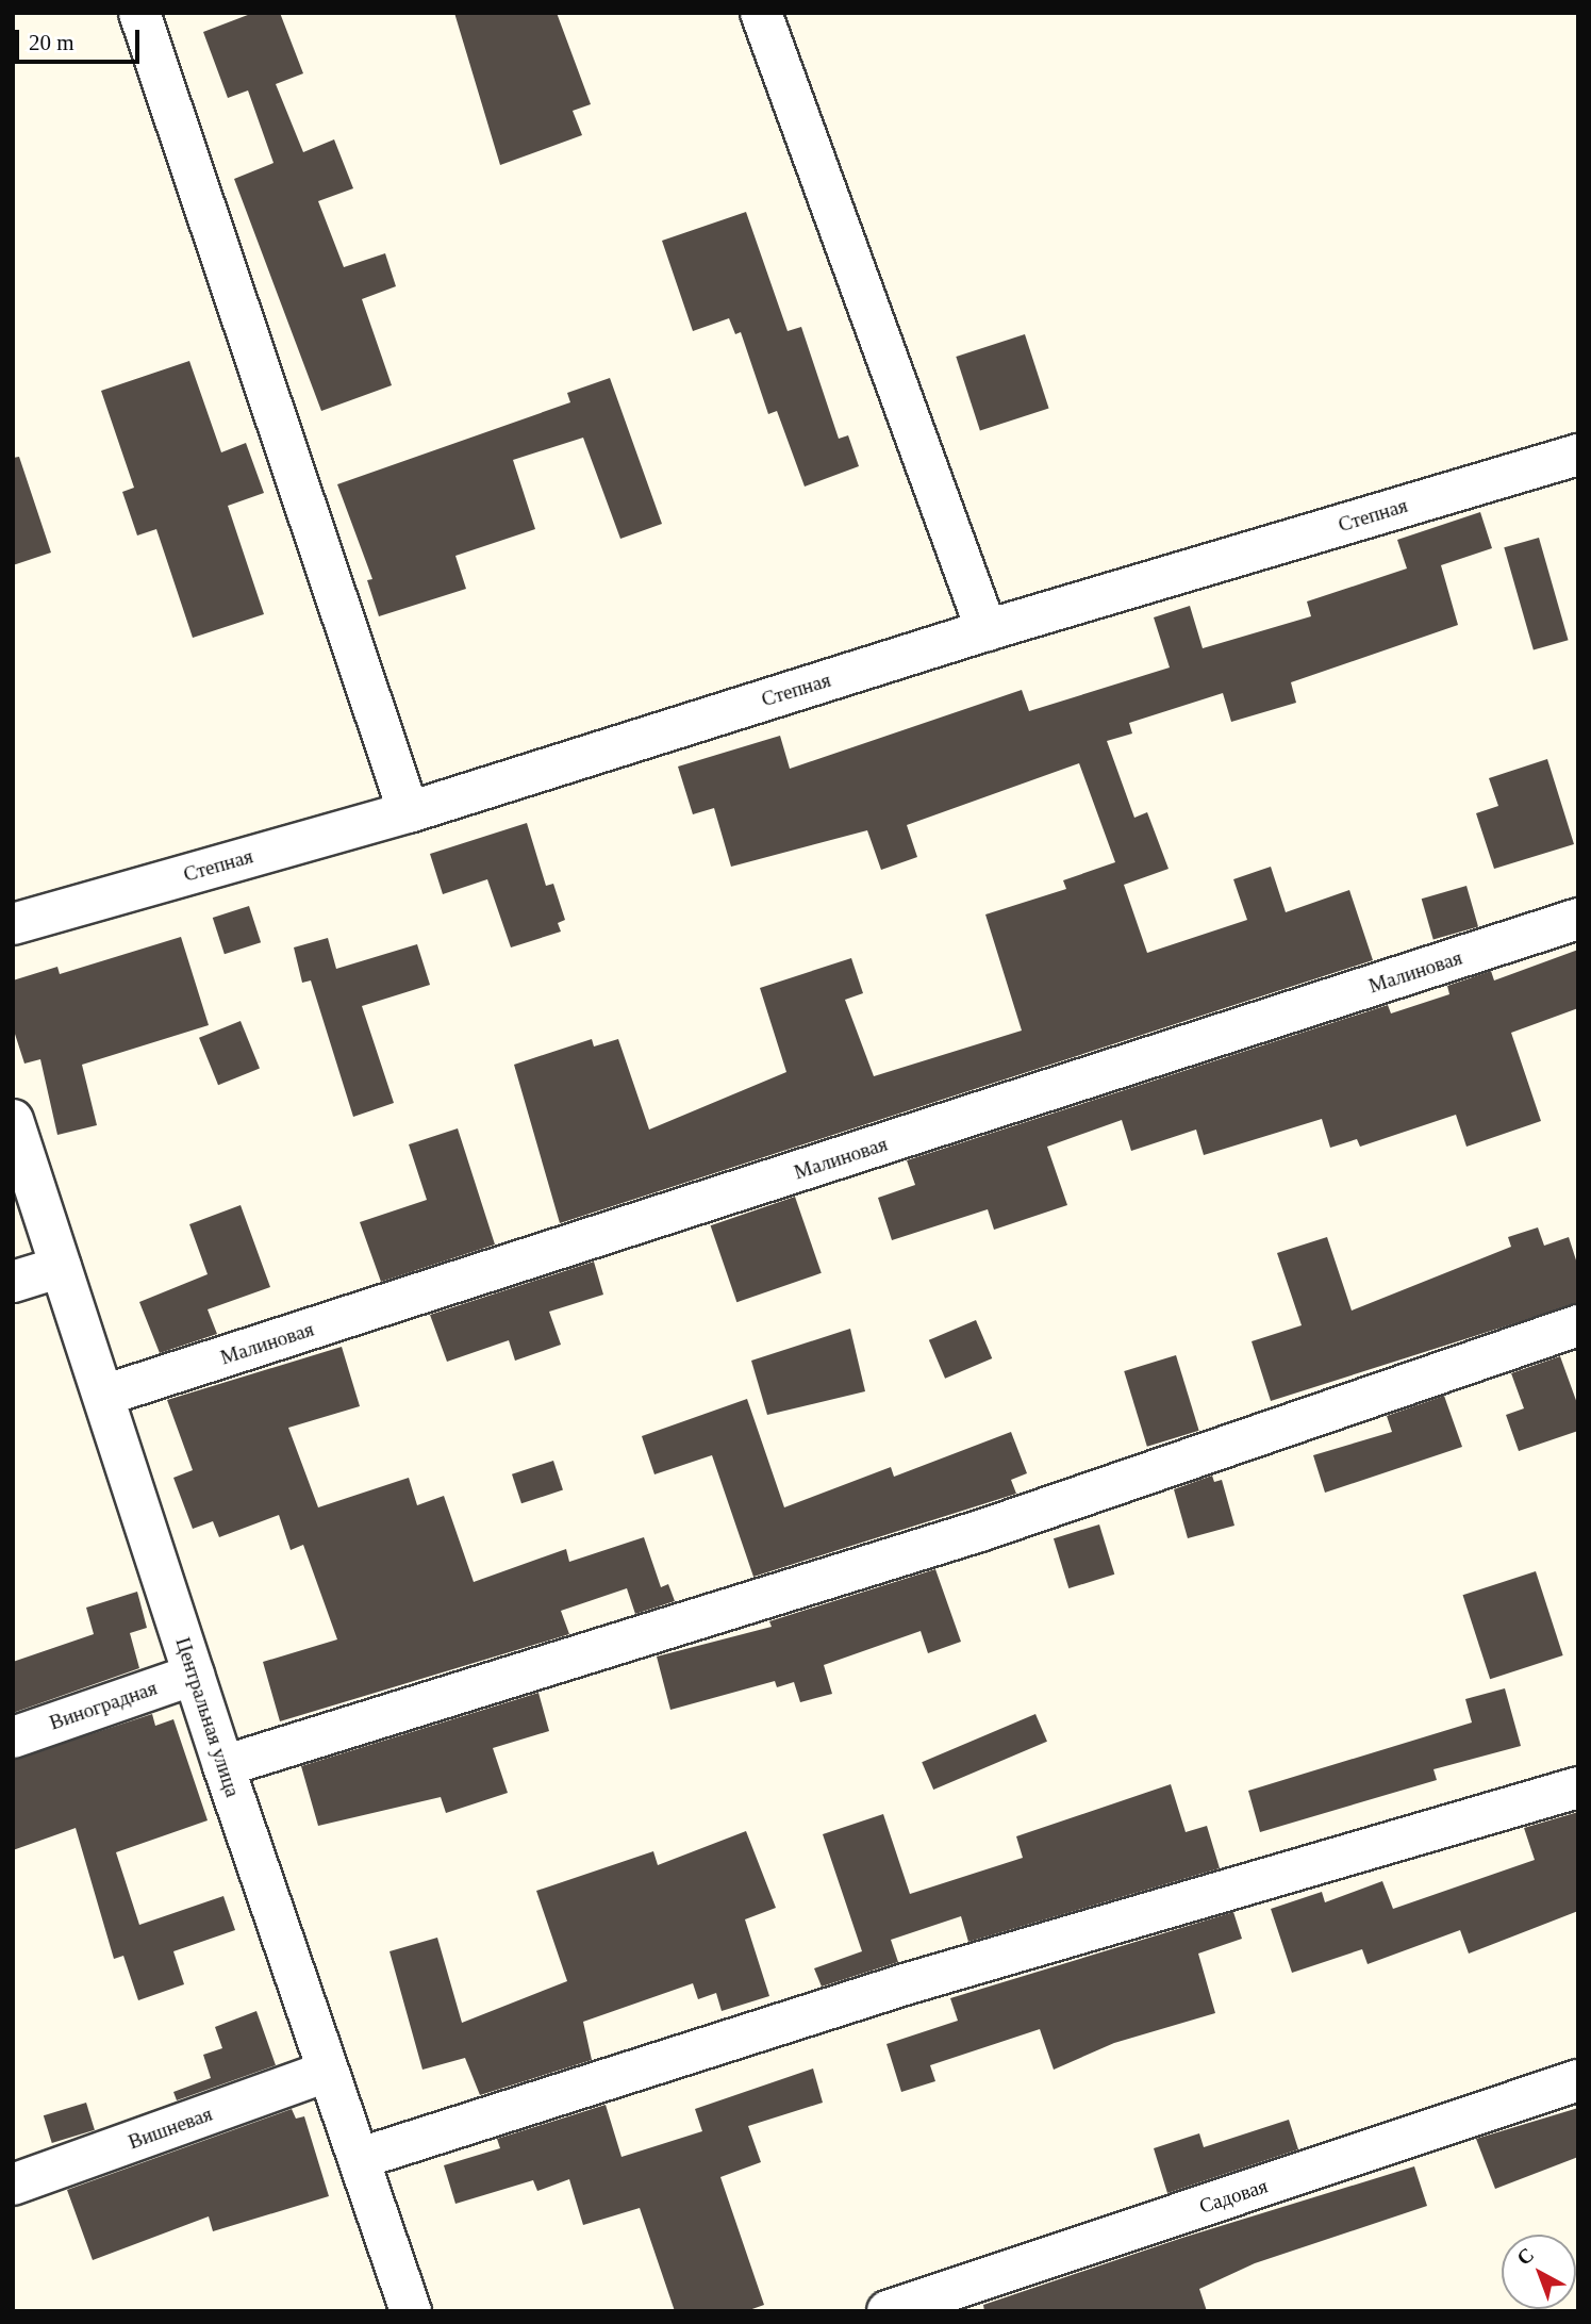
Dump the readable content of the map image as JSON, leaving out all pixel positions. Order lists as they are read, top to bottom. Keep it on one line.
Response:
{"streets":{"street":["Степная","Малиновая","Виноградная","Центральная улица","Вишневая","Садовая"]},"crossings":[["Малиновая","Центральная улица"],["Виноградная","Центральная улица"],["Центральная улица","Вишневая"]],"scale_bar":"20 m","north":"top left"}
